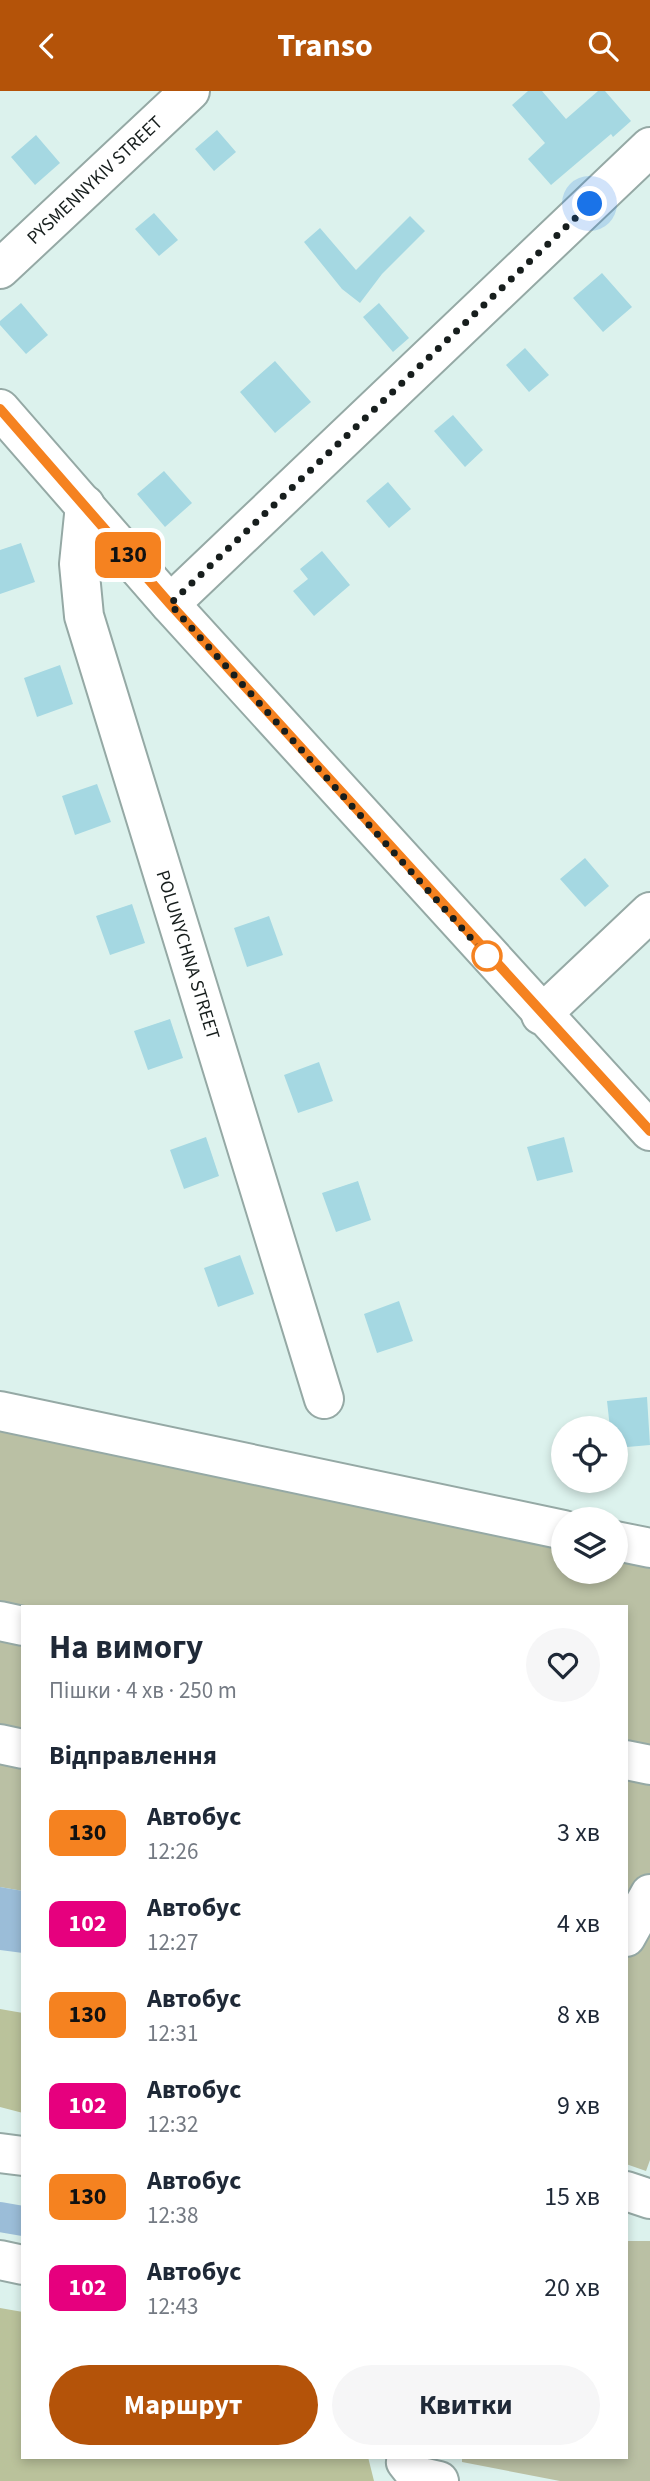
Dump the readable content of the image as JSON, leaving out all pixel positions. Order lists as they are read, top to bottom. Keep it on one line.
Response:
{"streets":{"street":["PYSMENNYKIV STREET","POLUNYCHNA STREET"]},"lines":["bus line 130"],"page":{"header":"Transo","on_map":"130","heading":[["На вимогу","Пішки · 4 хв · 250 m"],"Відправлення"],"list":[{"mark":"130","name":"Автобус","note":"12:26","value":"3 хв"},{"mark":"102","name":"Автобус","note":"12:27","value":"4 хв"},{"mark":"130","name":"Автобус","note":"12:31","value":"8 хв"},{"mark":"102","name":"Автобус","note":"12:32","value":"9 хв"},{"mark":"130","name":"Автобус","note":"12:38","value":"15 хв"},{"mark":"102","name":"Автобус","note":"12:43","value":"20 хв"}],"buttons":["Маршрут","Квитки"]}}
